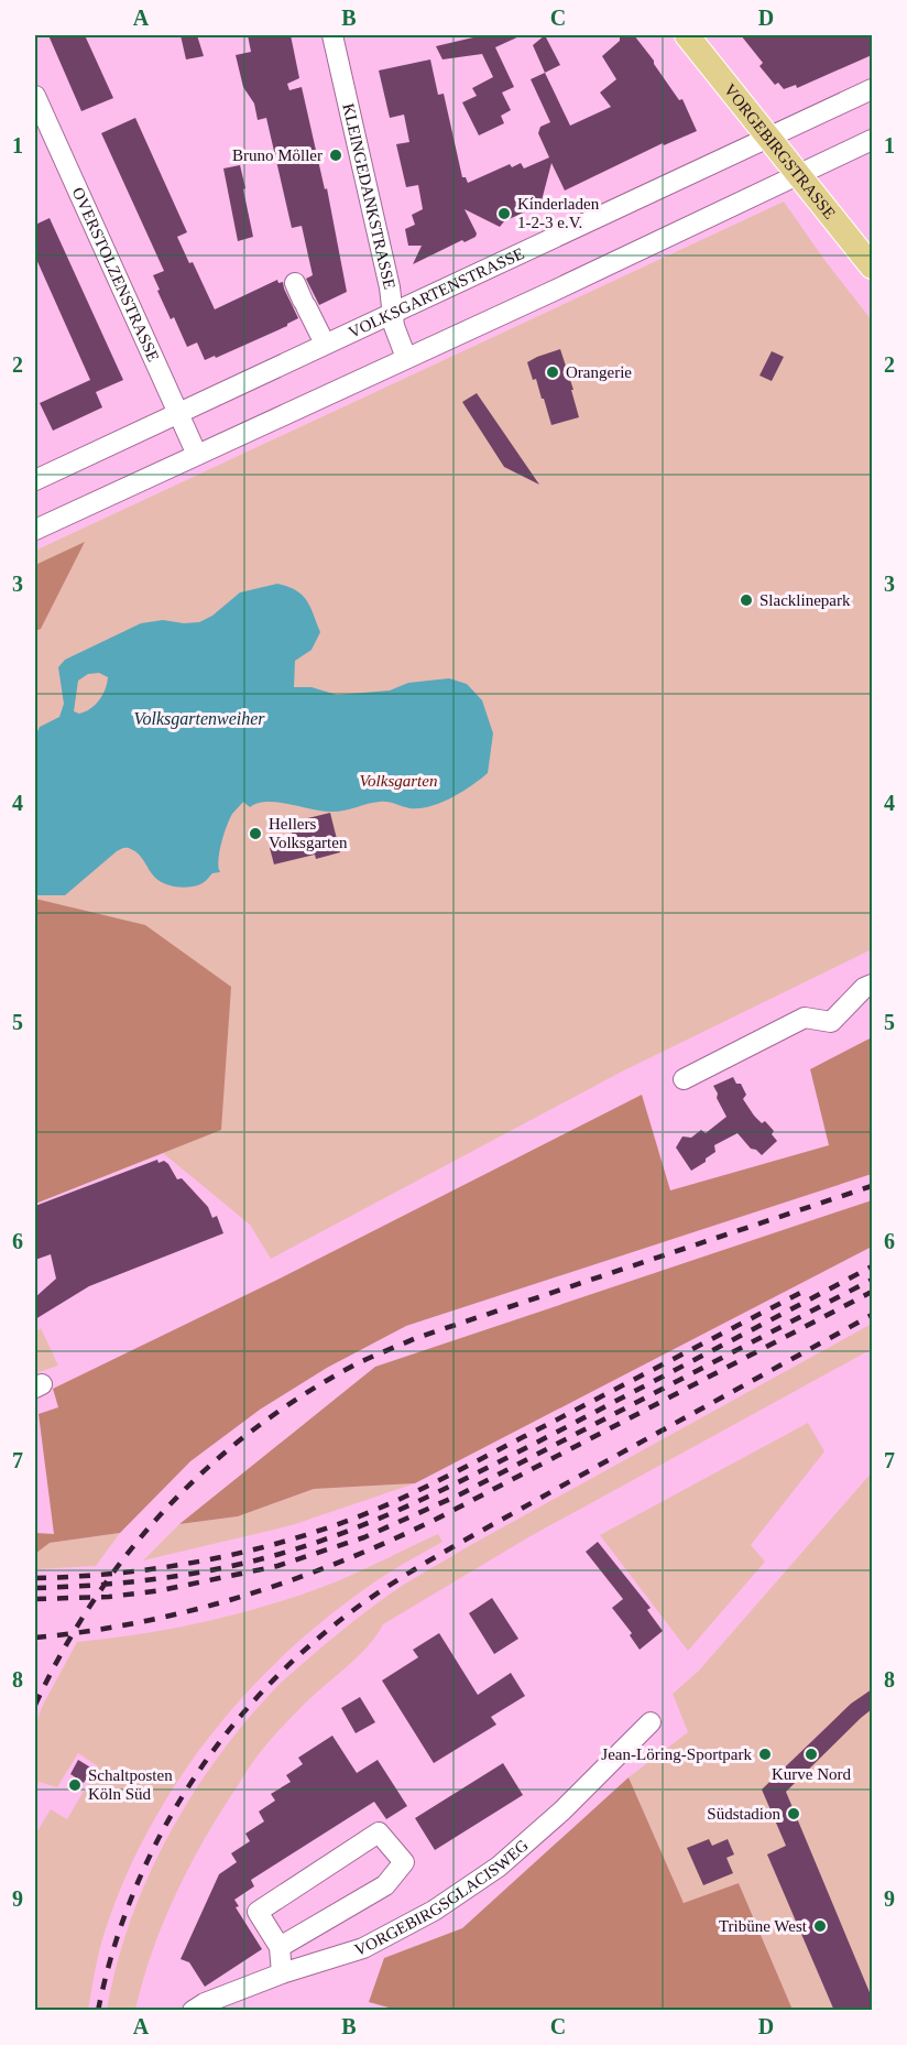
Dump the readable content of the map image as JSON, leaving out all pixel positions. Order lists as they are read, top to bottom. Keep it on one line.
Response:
{"streets":{"main road":["VORGEBIRGSTRASSE"],"street":["KLEINGEDANKSTRASSE","OVERSTOLZENSTRASSE","VOLKSGARTENSTRASSE","VORGEBIRGSGLACISWEG"]},"crossings":[["VORGEBIRGSTRASSE","VOLKSGARTENSTRASSE"],["KLEINGEDANKSTRASSE","VOLKSGARTENSTRASSE"],["OVERSTOLZENSTRASSE","VOLKSGARTENSTRASSE"]],"water":["Volksgartenweiher"],"parks":["Volksgarten"],"places":["Bruno Möller","Kinderladen 1-2-3 e.V.","Orangerie","Slacklinepark","Hellers Volksgarten","Jean-Löring-Sportpark","Kurve Nord","Schaltposten Köln Süd","Südstadion","Tribüne West"],"grid":{"columns":["A","B","C","D"],"rows":["1","2","3","4","5","6","7","8","9"]}}
